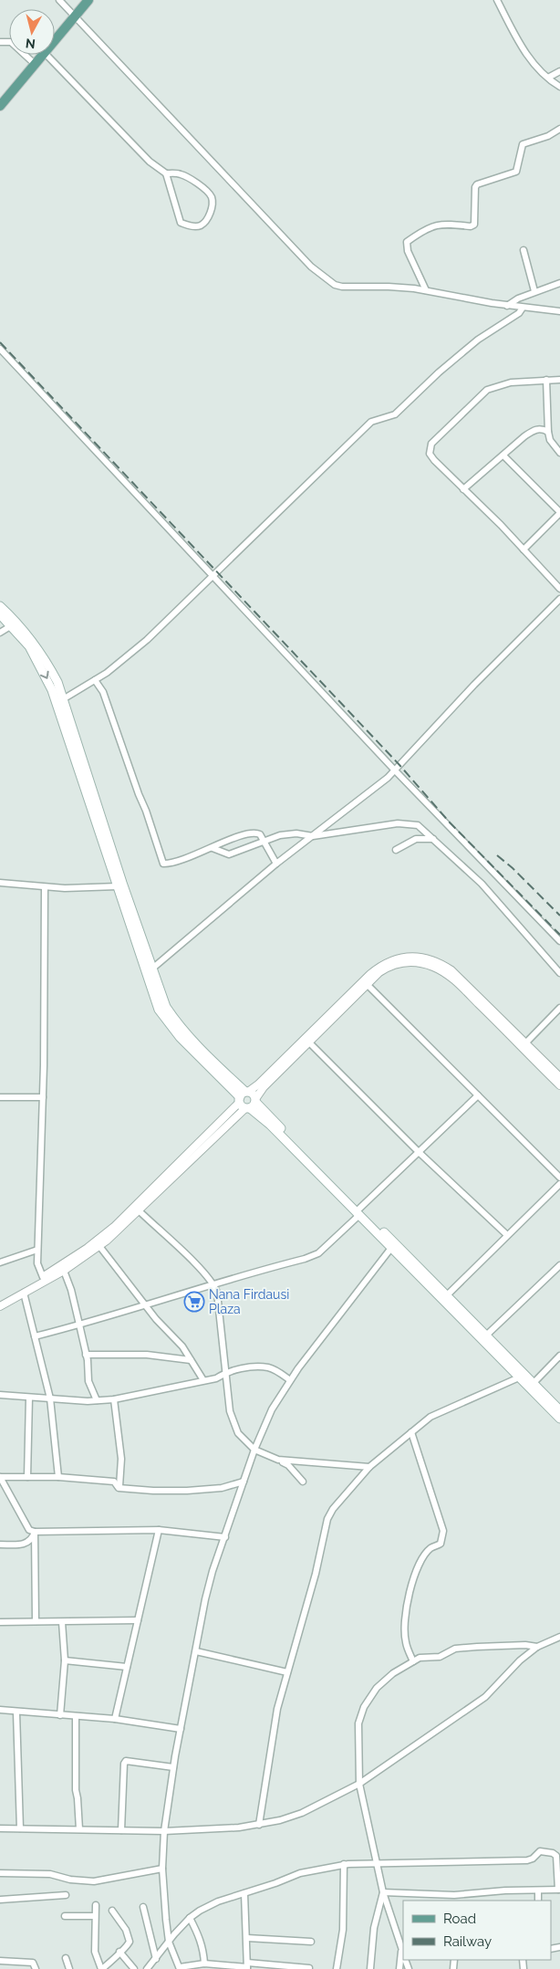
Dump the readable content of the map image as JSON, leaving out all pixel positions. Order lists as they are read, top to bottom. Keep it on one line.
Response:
{"places":{"supermarket":["Nana Firdausi Plaza"]},"legend":["Road","Railway"],"north":"bottom"}
